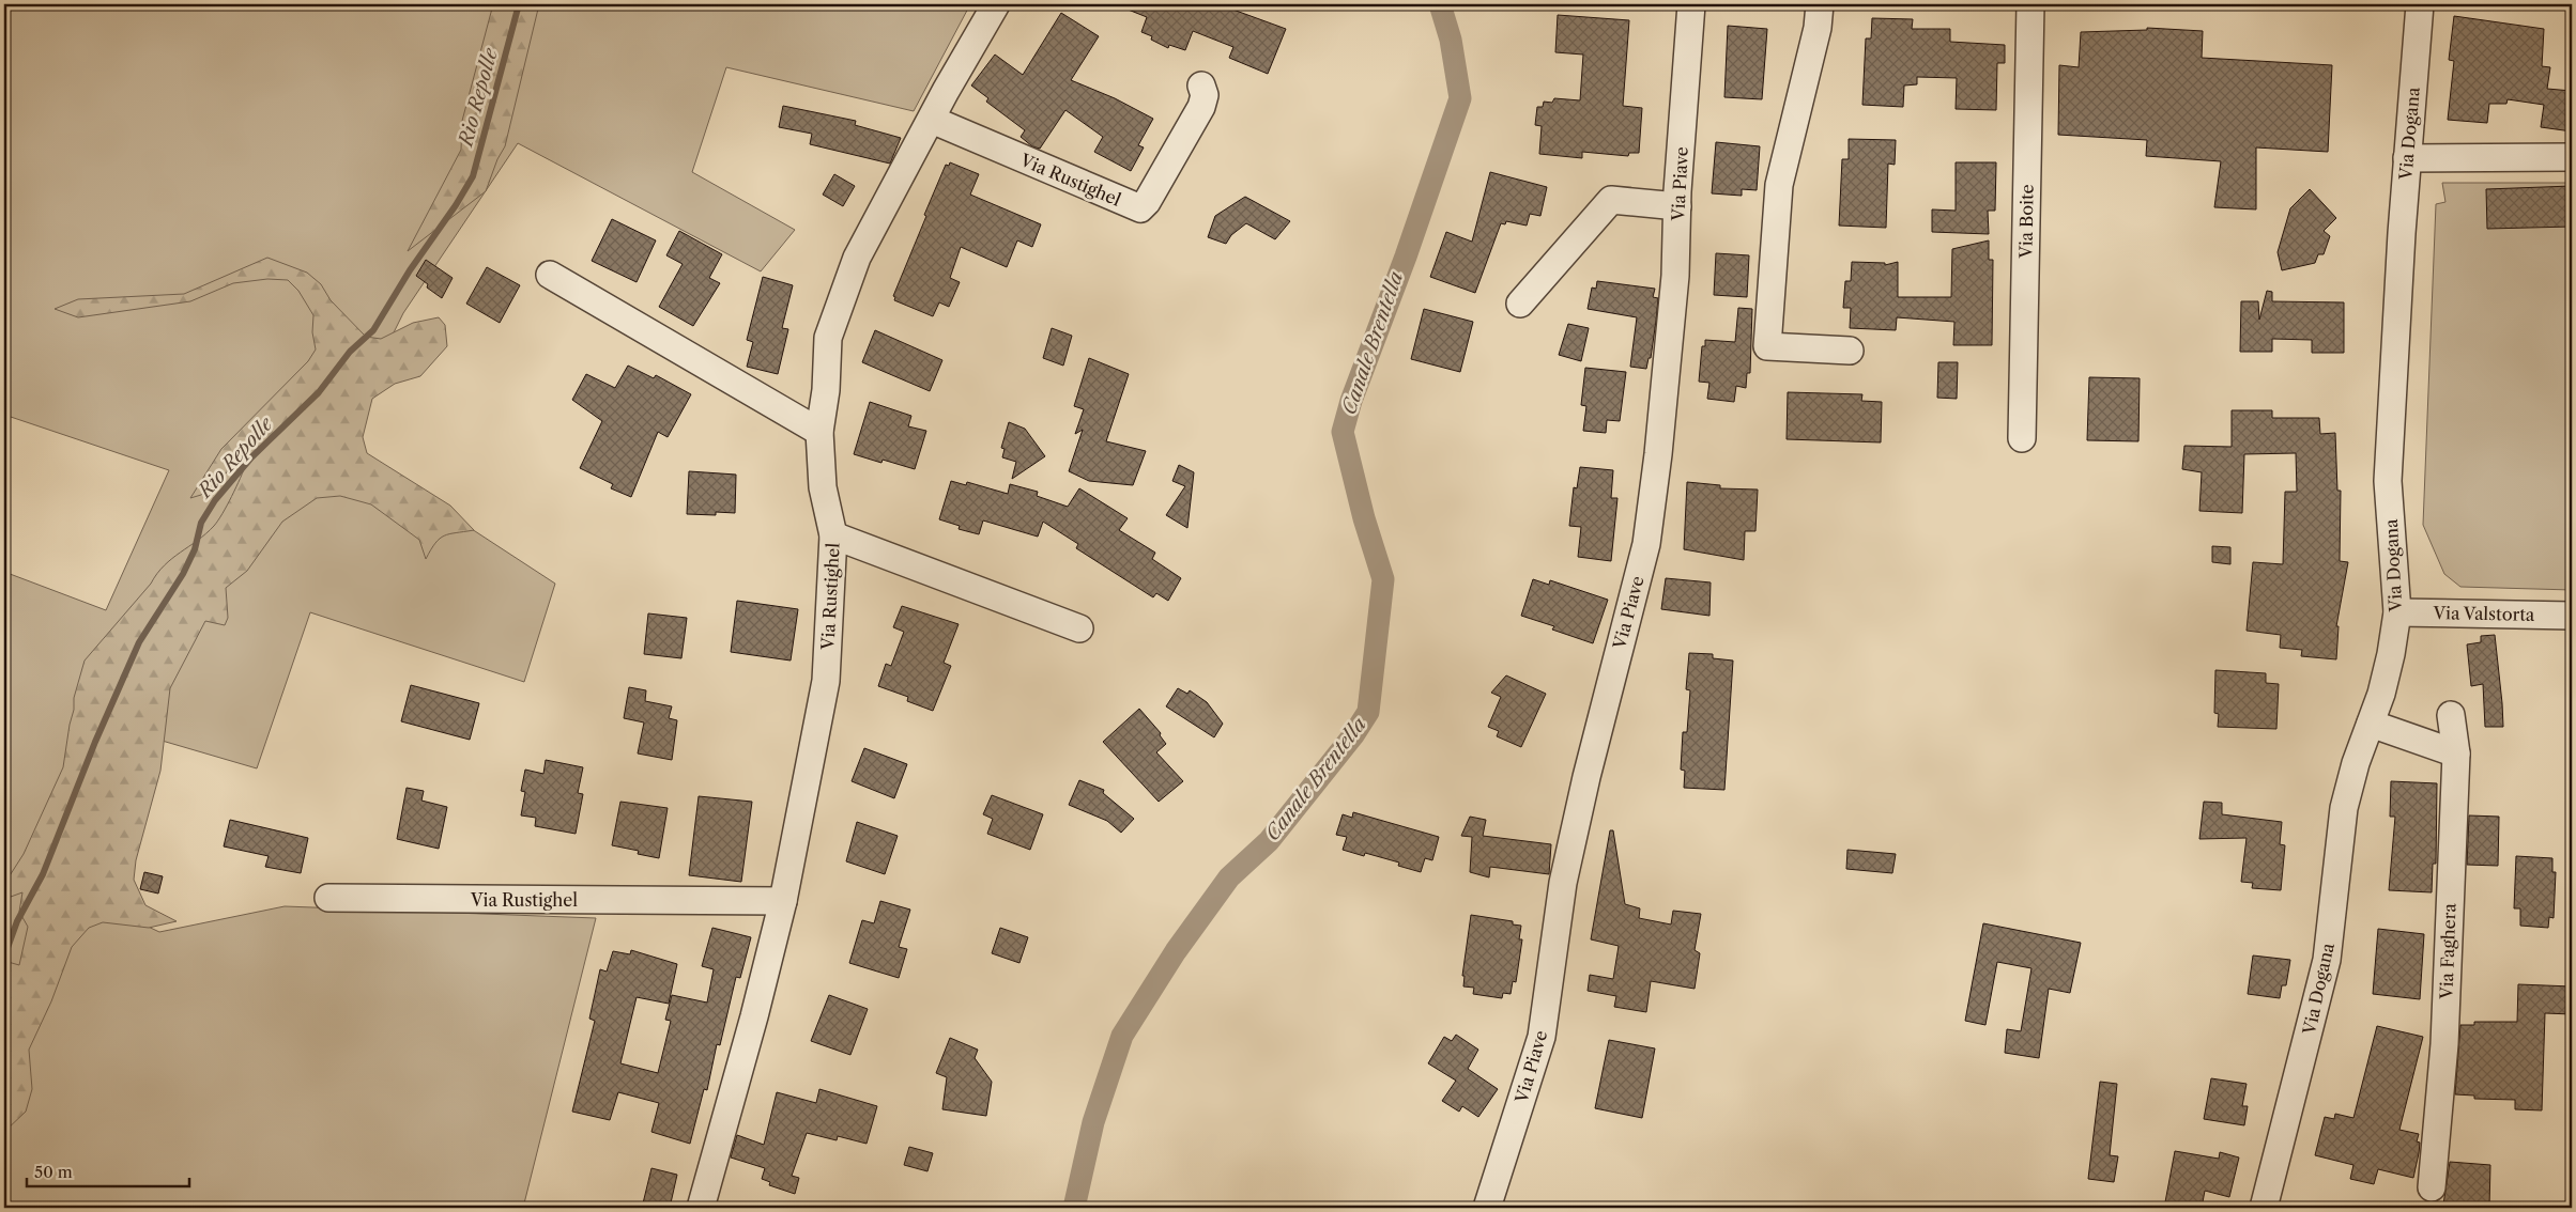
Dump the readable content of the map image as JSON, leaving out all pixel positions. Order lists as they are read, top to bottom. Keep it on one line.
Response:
{"streets":{"street":["Via Dogana","Via Rustighel","Via Piave","Via Boite","Via Valstorta","Via Faghera"]},"crossings":[["Via Dogana","Via Valstorta"]],"water":["Rio Repolle","Canale Brentella"],"scale_bar":"50 m"}
